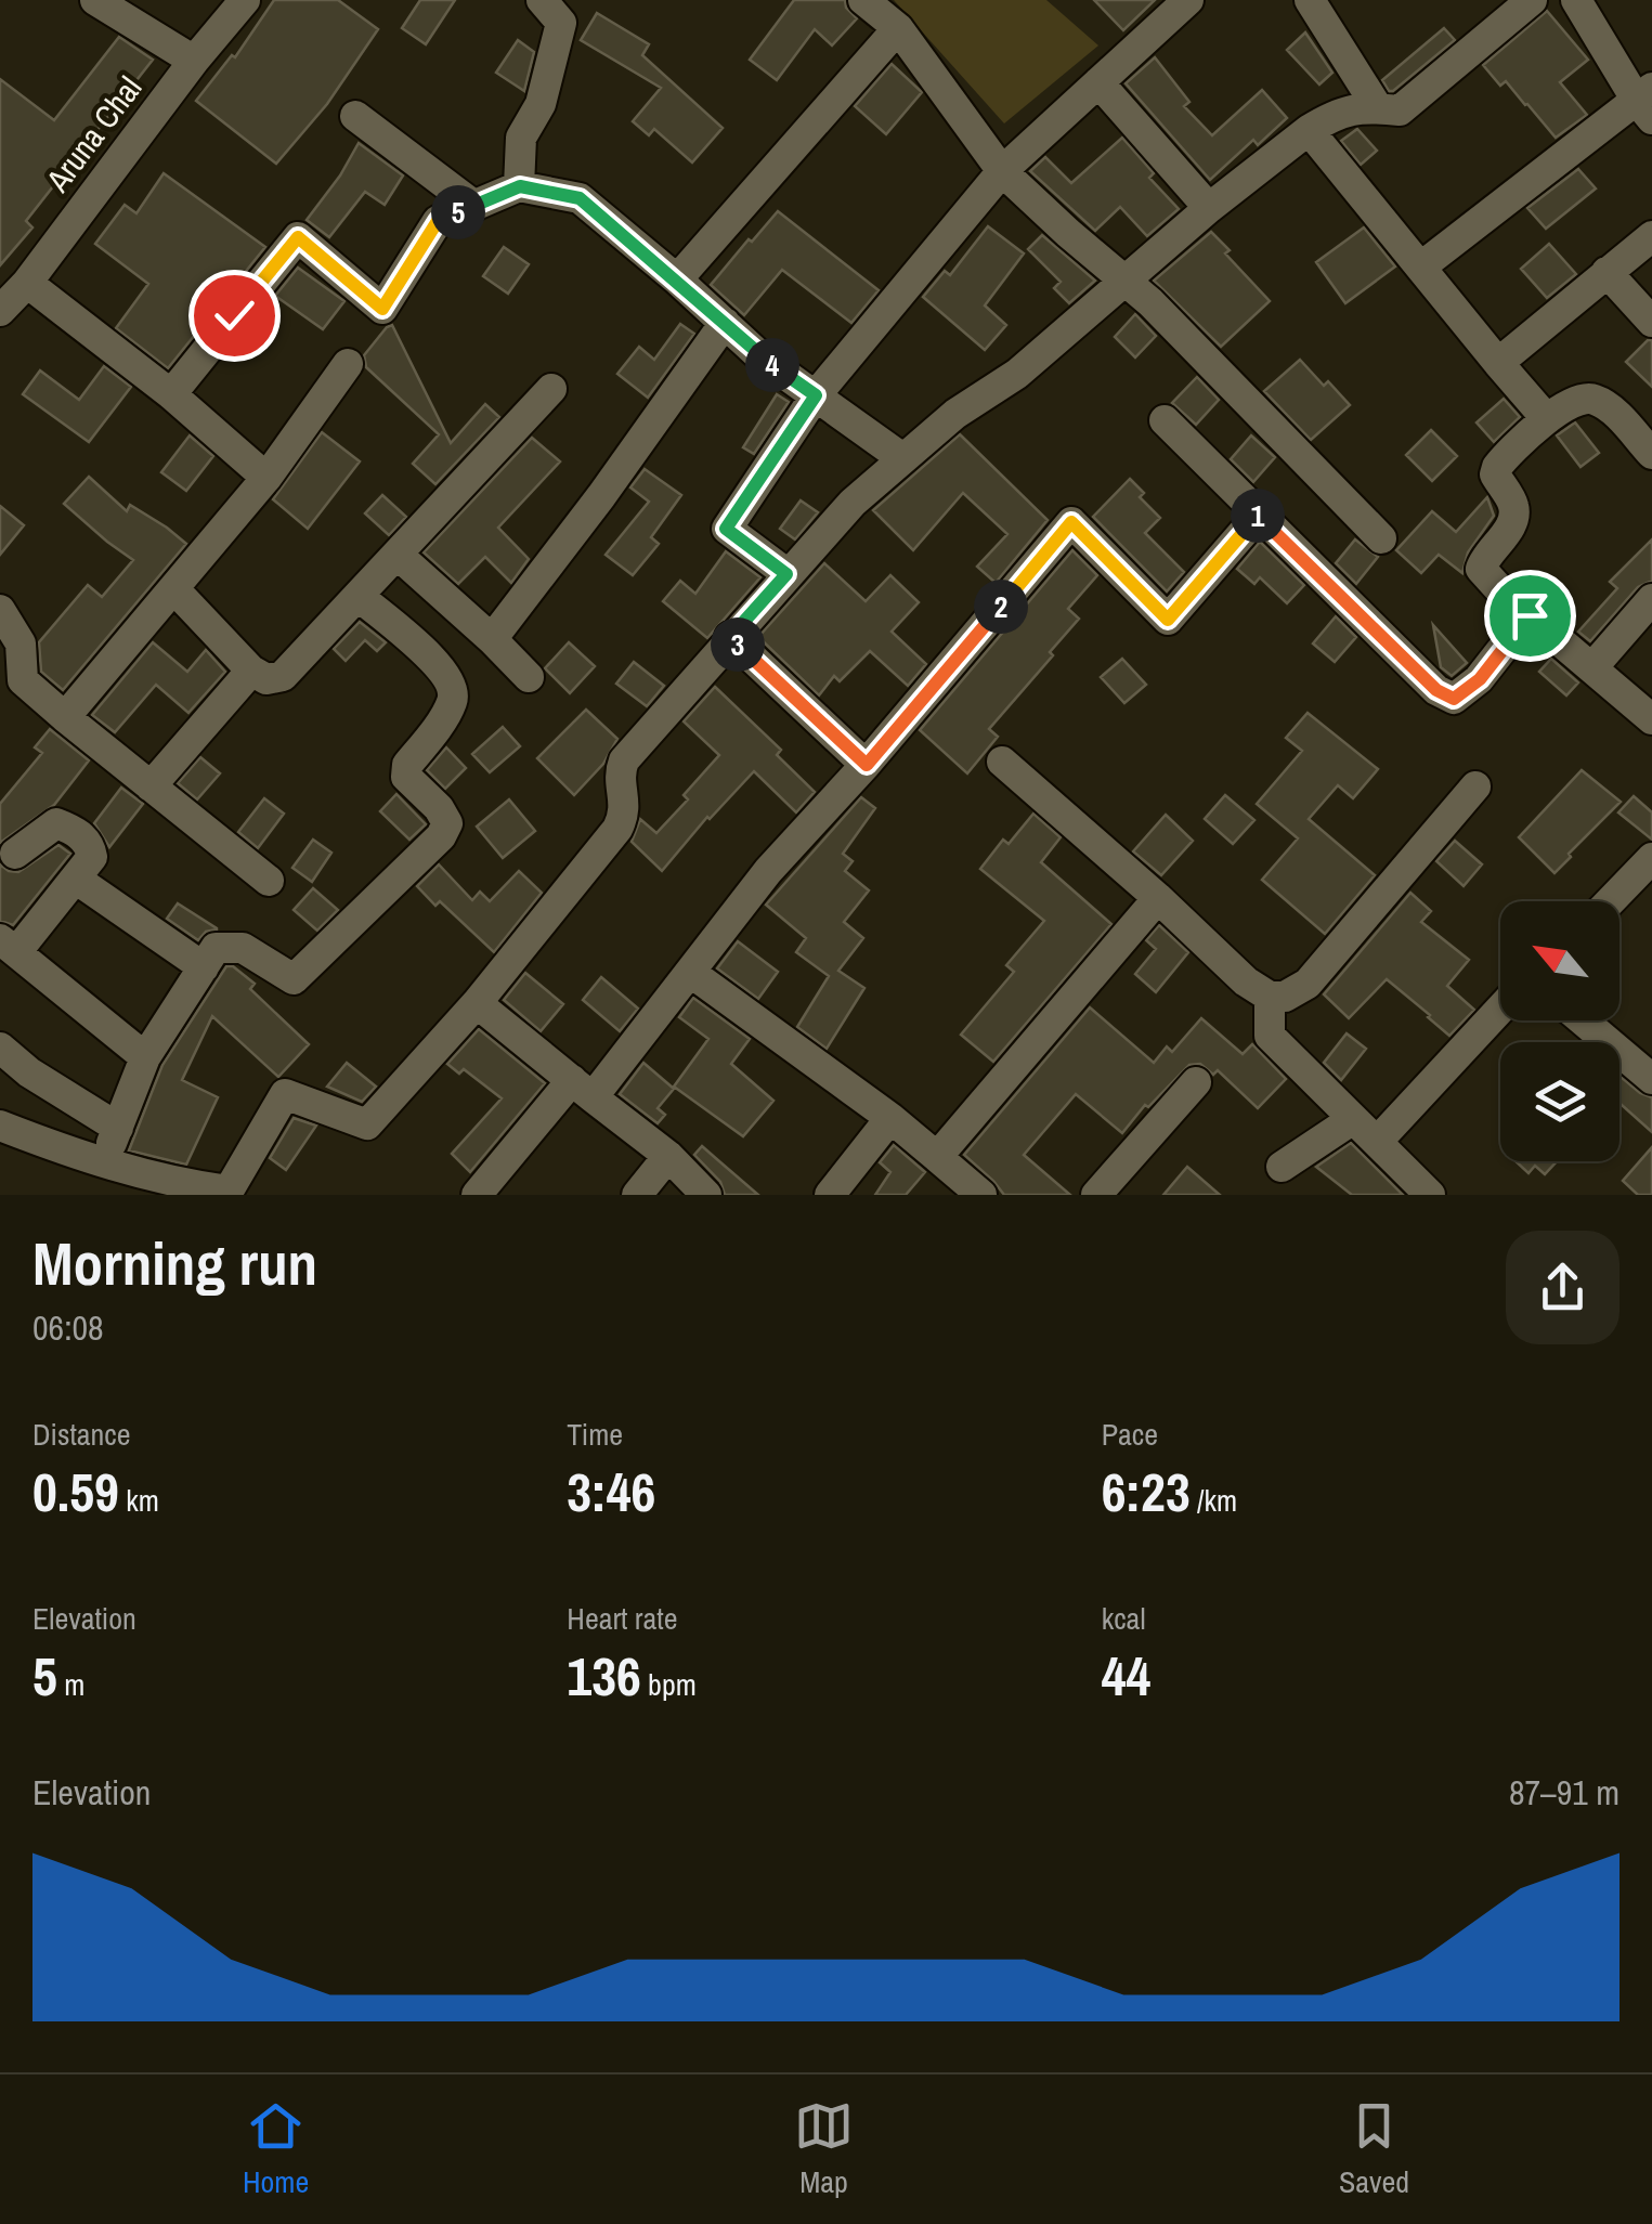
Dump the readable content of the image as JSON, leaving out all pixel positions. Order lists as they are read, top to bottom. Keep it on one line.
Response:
{"streets":{"street":["Aruna Chal"]},"north":"top left","page":{"pins":["5","4","1","2","3"],"heading":["Morning run","06:08"],"stats":[["Distance","0.59 km"],["Time","3:46"],["Pace","6:23 /km"],["Elevation","5 m"],["Heart rate","136 bpm"],["kcal","44"]],"chart":["Elevation","87–91 m"],"tabs":["Home","Map","Saved"]}}
